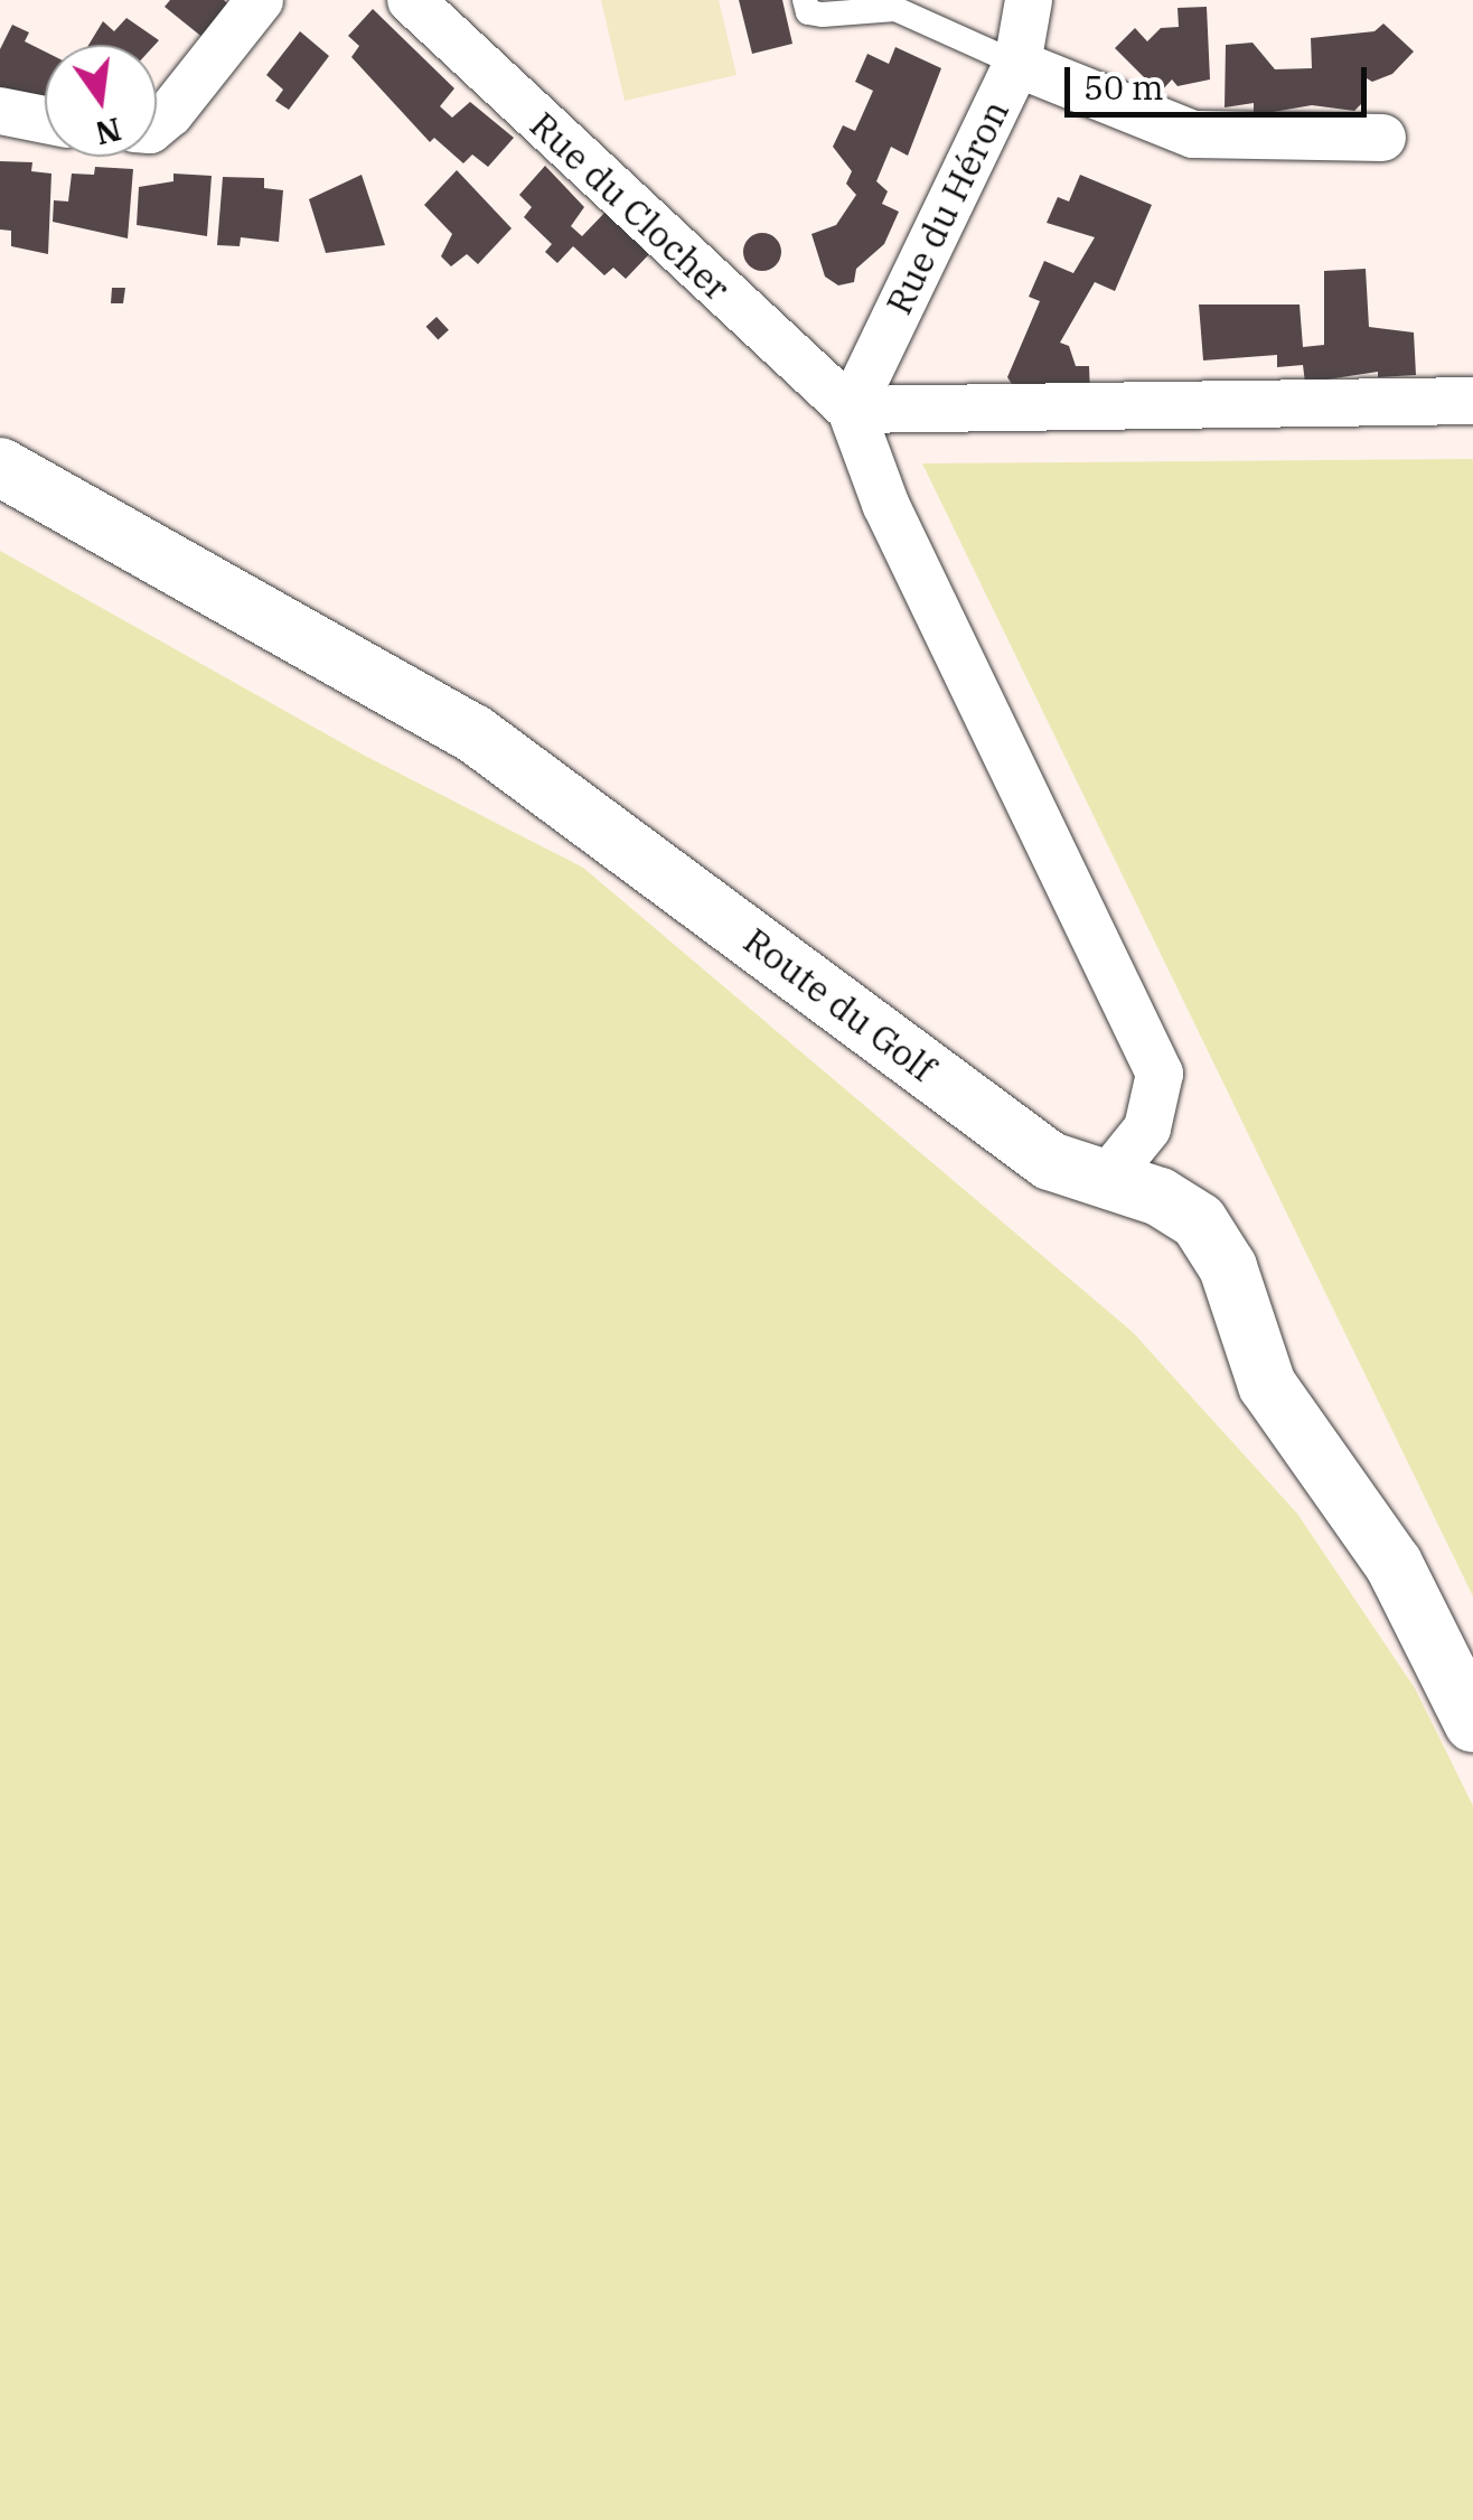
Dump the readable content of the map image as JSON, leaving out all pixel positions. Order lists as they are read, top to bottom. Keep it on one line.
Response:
{"streets":{"street":["Rue du Clocher","Rue du Héron","Route du Golf"]},"crossings":[["Rue du Clocher","Rue du Héron"]],"scale_bar":"50 m","north":"bottom"}
